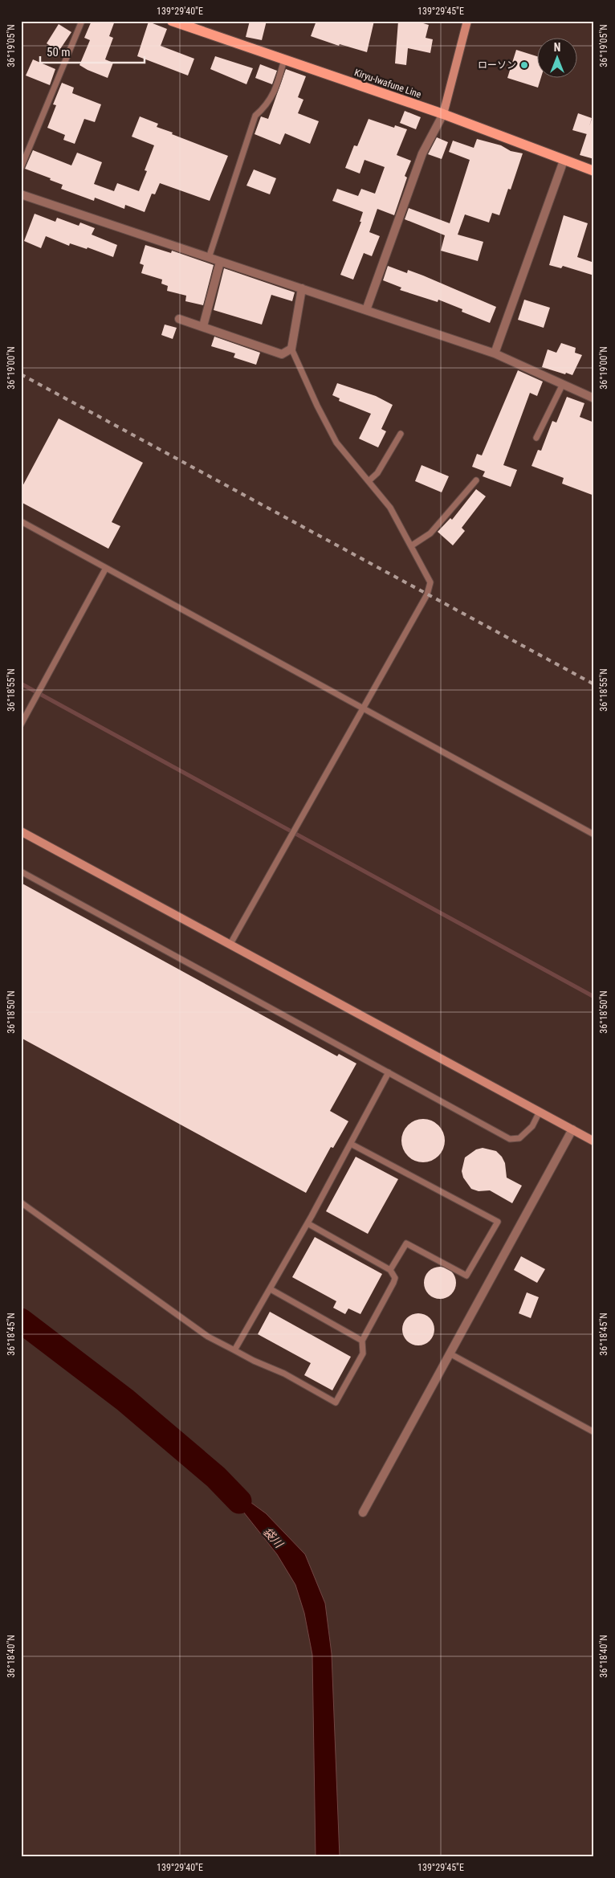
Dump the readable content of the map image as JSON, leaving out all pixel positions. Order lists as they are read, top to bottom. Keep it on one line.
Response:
{"streets":{"main road":["Kiryu-Iwafune Line"]},"water":["袋川"],"places":["ローソン"],"scale_bar":"50 m","north":"top","coordinates":["139°29'40\"E","139°29'45\"E","36°19'05\"N","36°19'00\"N","36°18'55\"N","36°18'50\"N","36°18'45\"N","36°18'40\"N"]}
